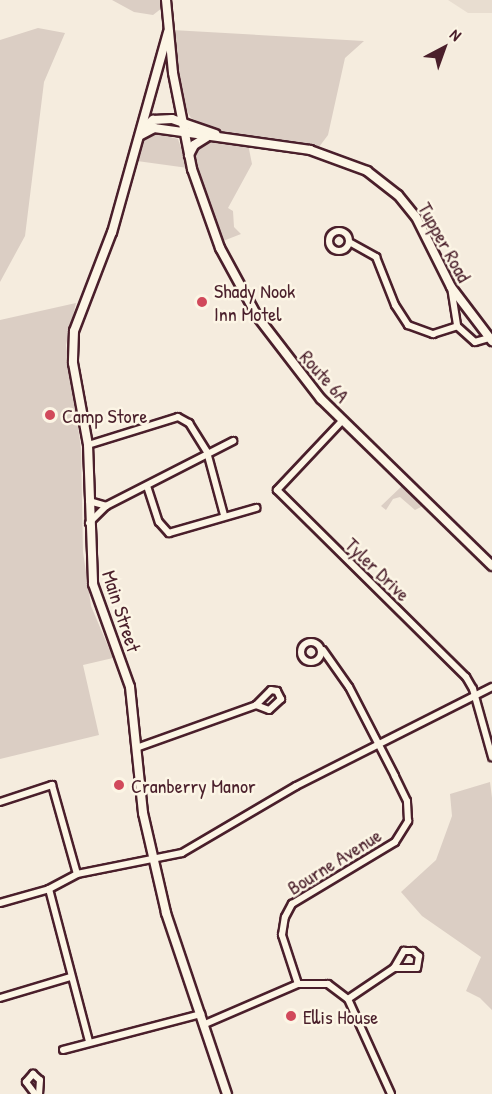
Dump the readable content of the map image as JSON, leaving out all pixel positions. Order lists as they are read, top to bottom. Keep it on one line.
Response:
{"streets":{"main road":["Tupper Road","Route 6A","Main Street"],"street":["Tyler Drive","Bourne Avenue"]},"crossings":[["Tupper Road","Route 6A"],["Route 6A","Tyler Drive"],["Route 6A","Main Street"]],"places":["Shady Nook Inn Motel","Camp Store","Cranberry Manor","Ellis House"],"north":"top right"}
